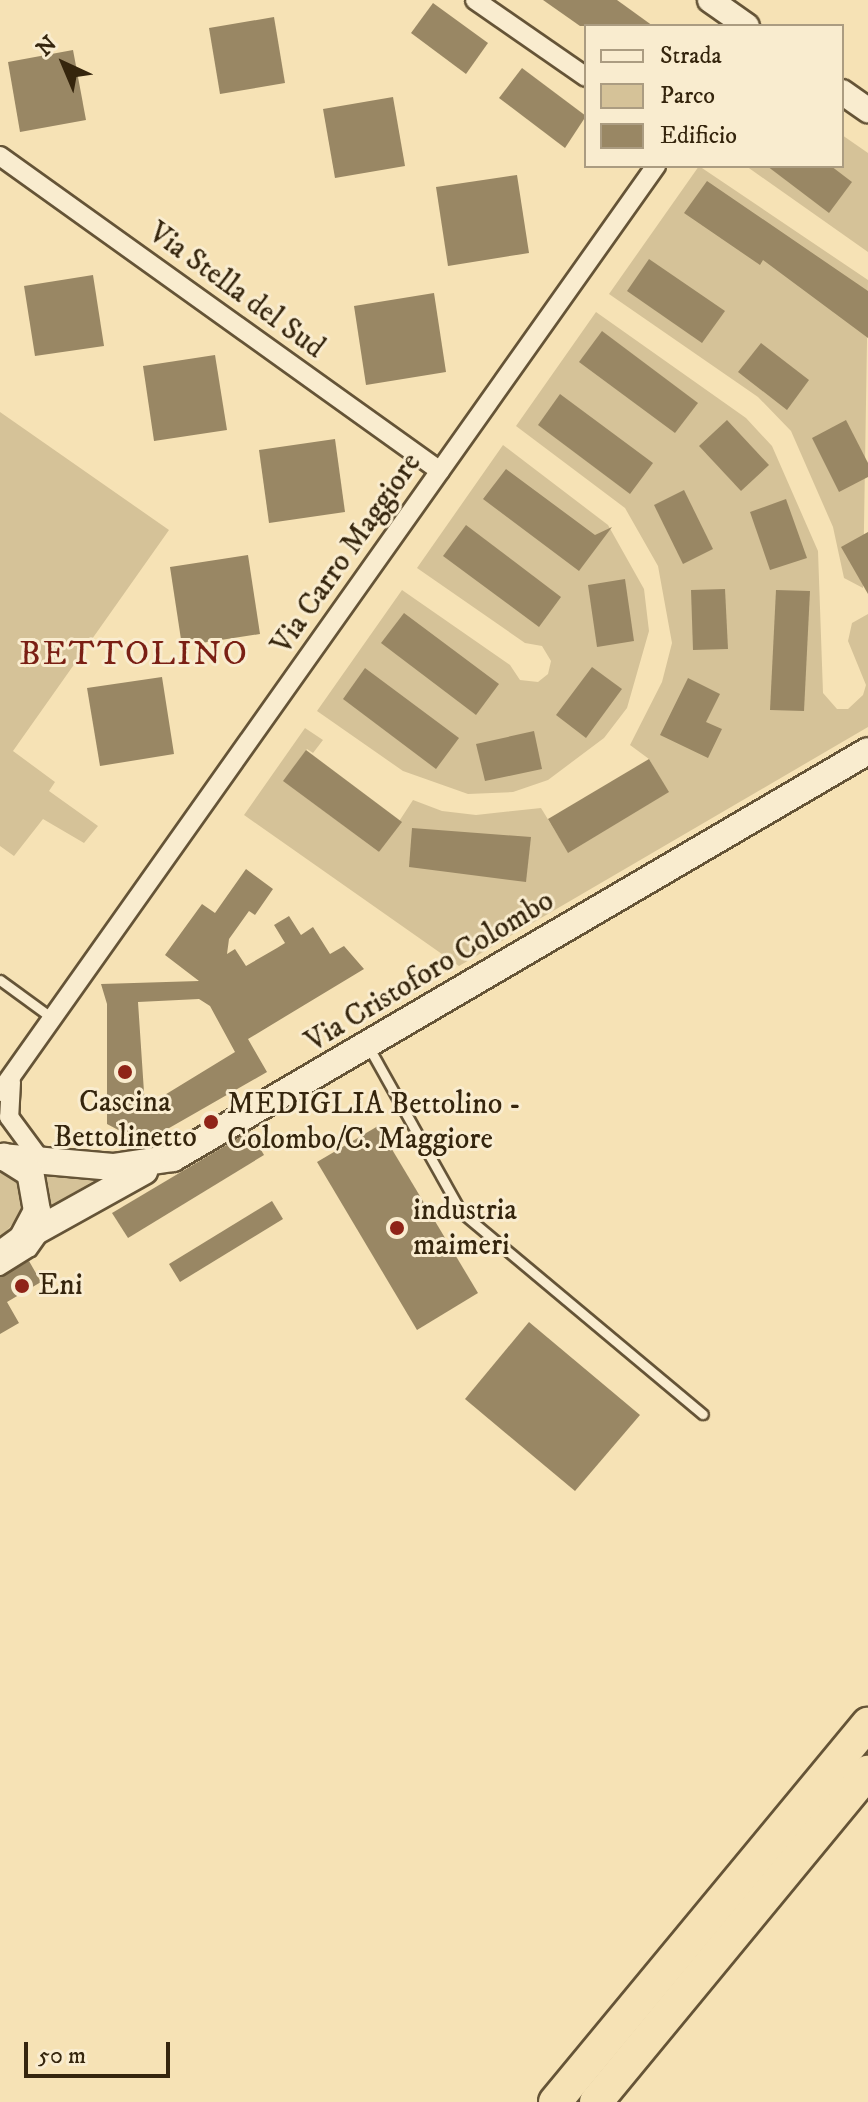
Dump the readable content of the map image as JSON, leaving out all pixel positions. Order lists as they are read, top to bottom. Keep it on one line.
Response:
{"streets":{"main road":["Via Cristoforo Colombo"],"street":["Via Stella del Sud","Via Carro Maggiore"]},"crossings":[["Via Stella del Sud","Via Carro Maggiore"]],"districts":["BETTOLINO"],"places":["Cascina Bettolinetto","MEDIGLIA Bettolino - Colombo/C. Maggiore","industria maimeri","Eni"],"legend":["Strada","Parco","Edificio"],"scale_bar":"50 m","north":"top left"}
